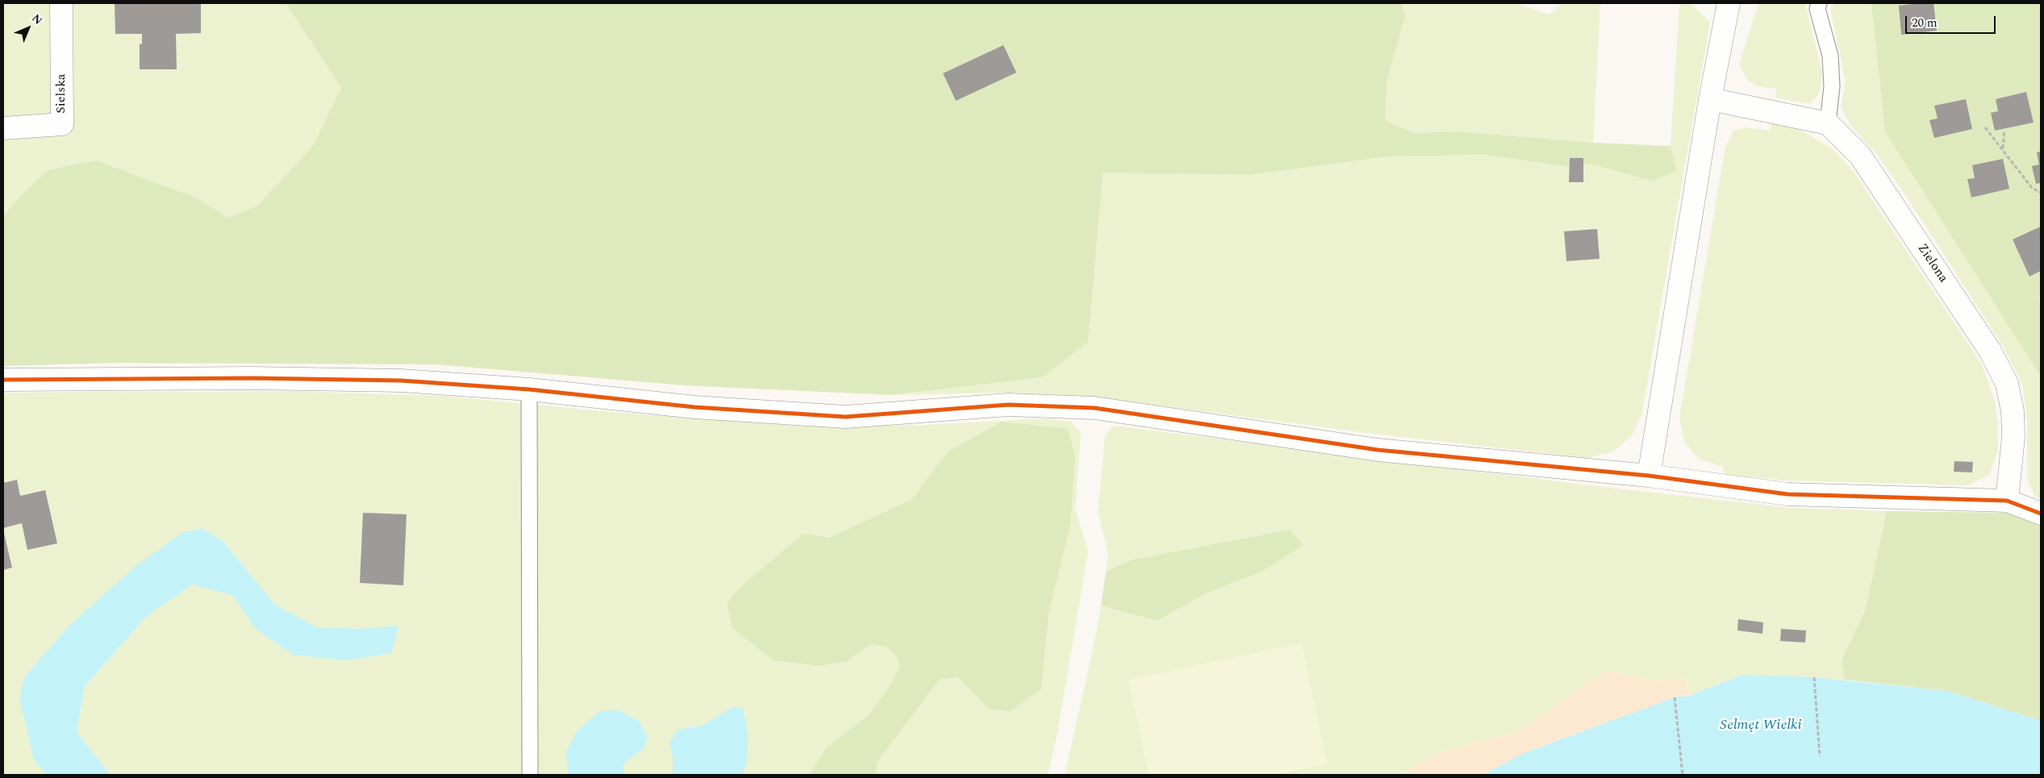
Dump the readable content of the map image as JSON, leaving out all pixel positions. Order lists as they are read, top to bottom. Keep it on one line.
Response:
{"streets":{"street":["Sielska","Zielona"]},"water":["Selmęt Wielki"],"scale_bar":"20 m","north":"top right"}
